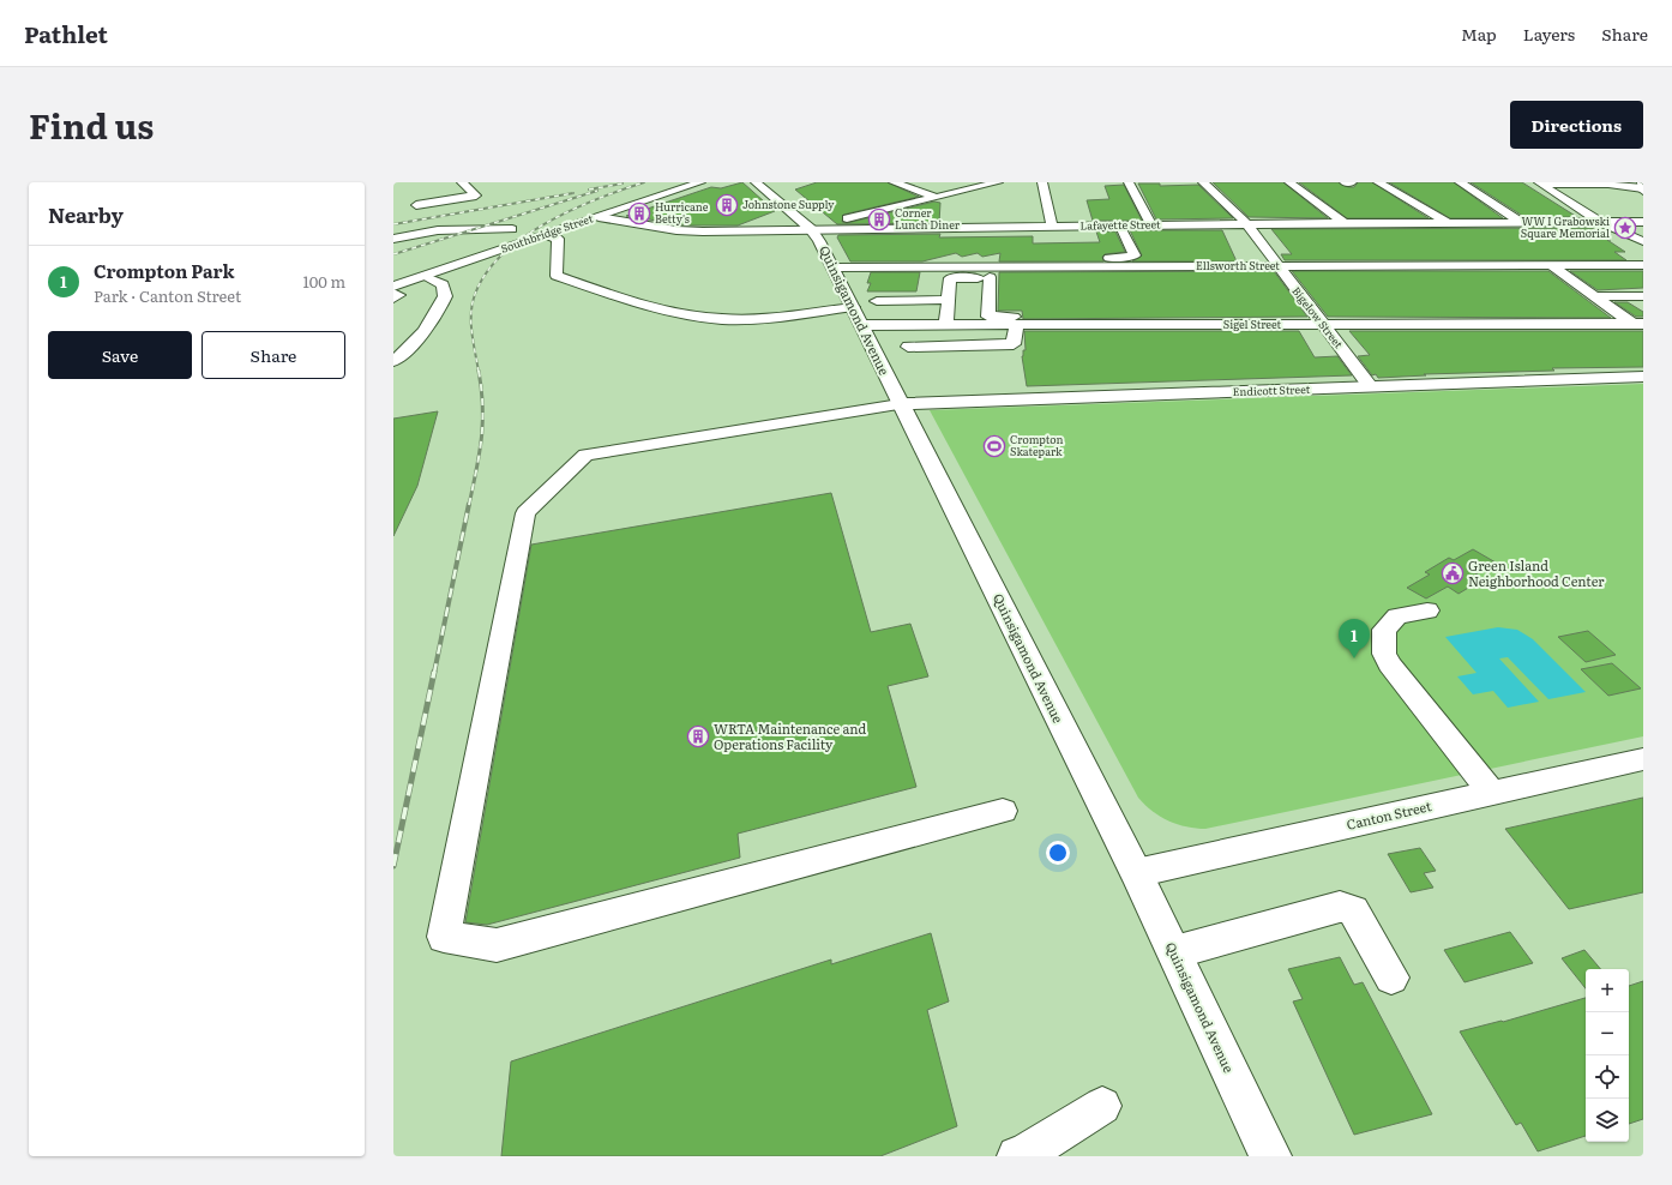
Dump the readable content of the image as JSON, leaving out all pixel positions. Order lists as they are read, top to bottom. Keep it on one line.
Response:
{"streets":{"main road":["Southbridge Street","Quinsigamond Avenue","Endicott Street"],"street":["Lafayette Street","Ellsworth Street","Bigelow Street","Sigel Street","Canton Street"]},"crossings":[["Lafayette Street","Southbridge Street"],["Lafayette Street","Quinsigamond Avenue"],["Lafayette Street","Bigelow Street"],["Ellsworth Street","Quinsigamond Avenue"],["Ellsworth Street","Bigelow Street"],["Quinsigamond Avenue","Sigel Street"],["Quinsigamond Avenue","Endicott Street"],["Quinsigamond Avenue","Canton Street"],["Bigelow Street","Sigel Street"],["Bigelow Street","Endicott Street"]],"places":{"building":["Johnstone Supply","Hurricane Betty's","Corner Lunch Diner","WRTA Maintenance and Operations Facility"],"place":["WW I Grabowski Square Memorial"],"sports":["Crompton Skatepark"],"public building":["Green Island Neighborhood Center"]},"page":{"header":"Pathlet","nav":["Map","Layers","Share"],"title":"Find us","buttons":["Directions",["Save","Share"]],"heading":"Nearby","list":[{"mark":"1","name":"Crompton Park","note":"Park · Canton Street","value":"100 m"}],"pins":"1","map_buttons":["+","−"]}}
